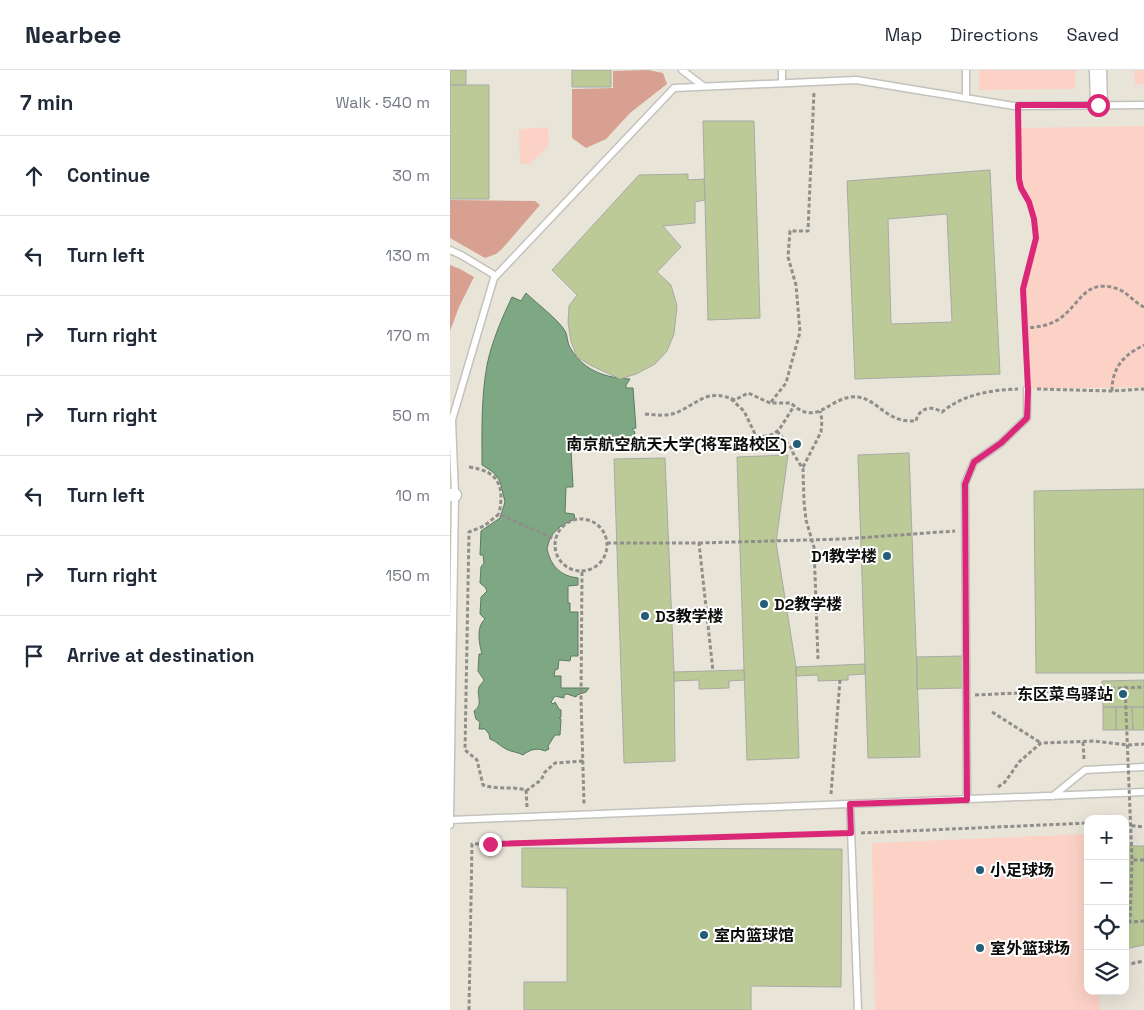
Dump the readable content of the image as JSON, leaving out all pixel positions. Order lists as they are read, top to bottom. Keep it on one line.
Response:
{"places":["南京航空航天大学(将军路校区)","D1教学楼","D2教学楼","D3教学楼","东区菜鸟驿站","小足球场","室内篮球馆","室外篮球场"],"page":{"header":"Nearbee","nav":["Map","Directions","Saved"],"heading":["7 min","Walk · 540 m"],"list":[["Continue","30 m"],["Turn left","130 m"],["Turn right","170 m"],["Turn right","50 m"],["Turn left","10 m"],["Turn right","150 m"],"Arrive at destination"],"map_buttons":["+","−"]}}
